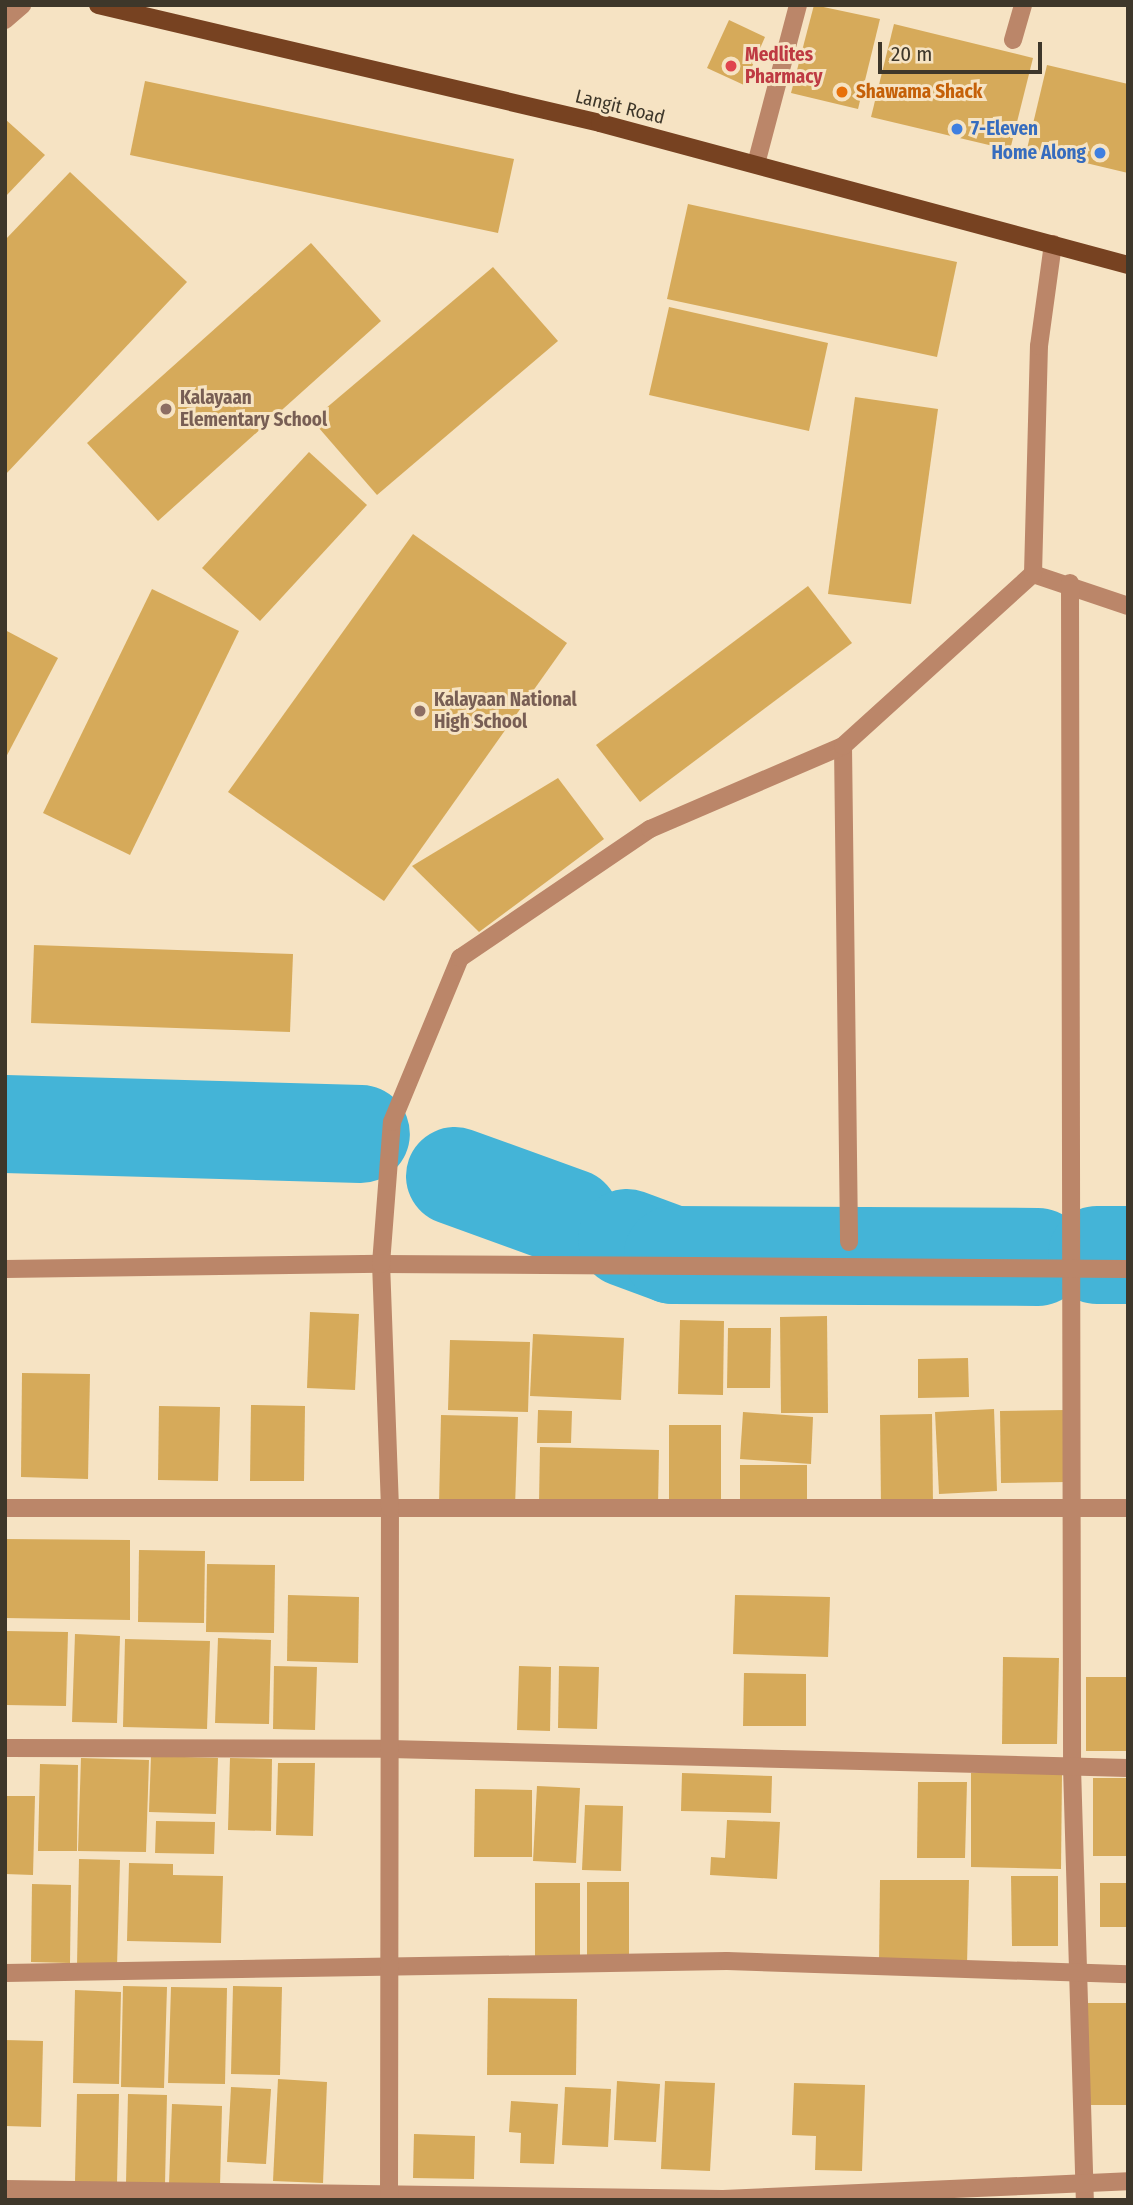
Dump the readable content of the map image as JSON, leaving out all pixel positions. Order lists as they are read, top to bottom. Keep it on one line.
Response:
{"streets":{"main road":["Langit Road"]},"places":["Medlites Pharmacy","Shawama Shack","7-Eleven","Home Along","Kalayaan Elementary School","Kalayaan National High School"],"scale_bar":"20 m"}
